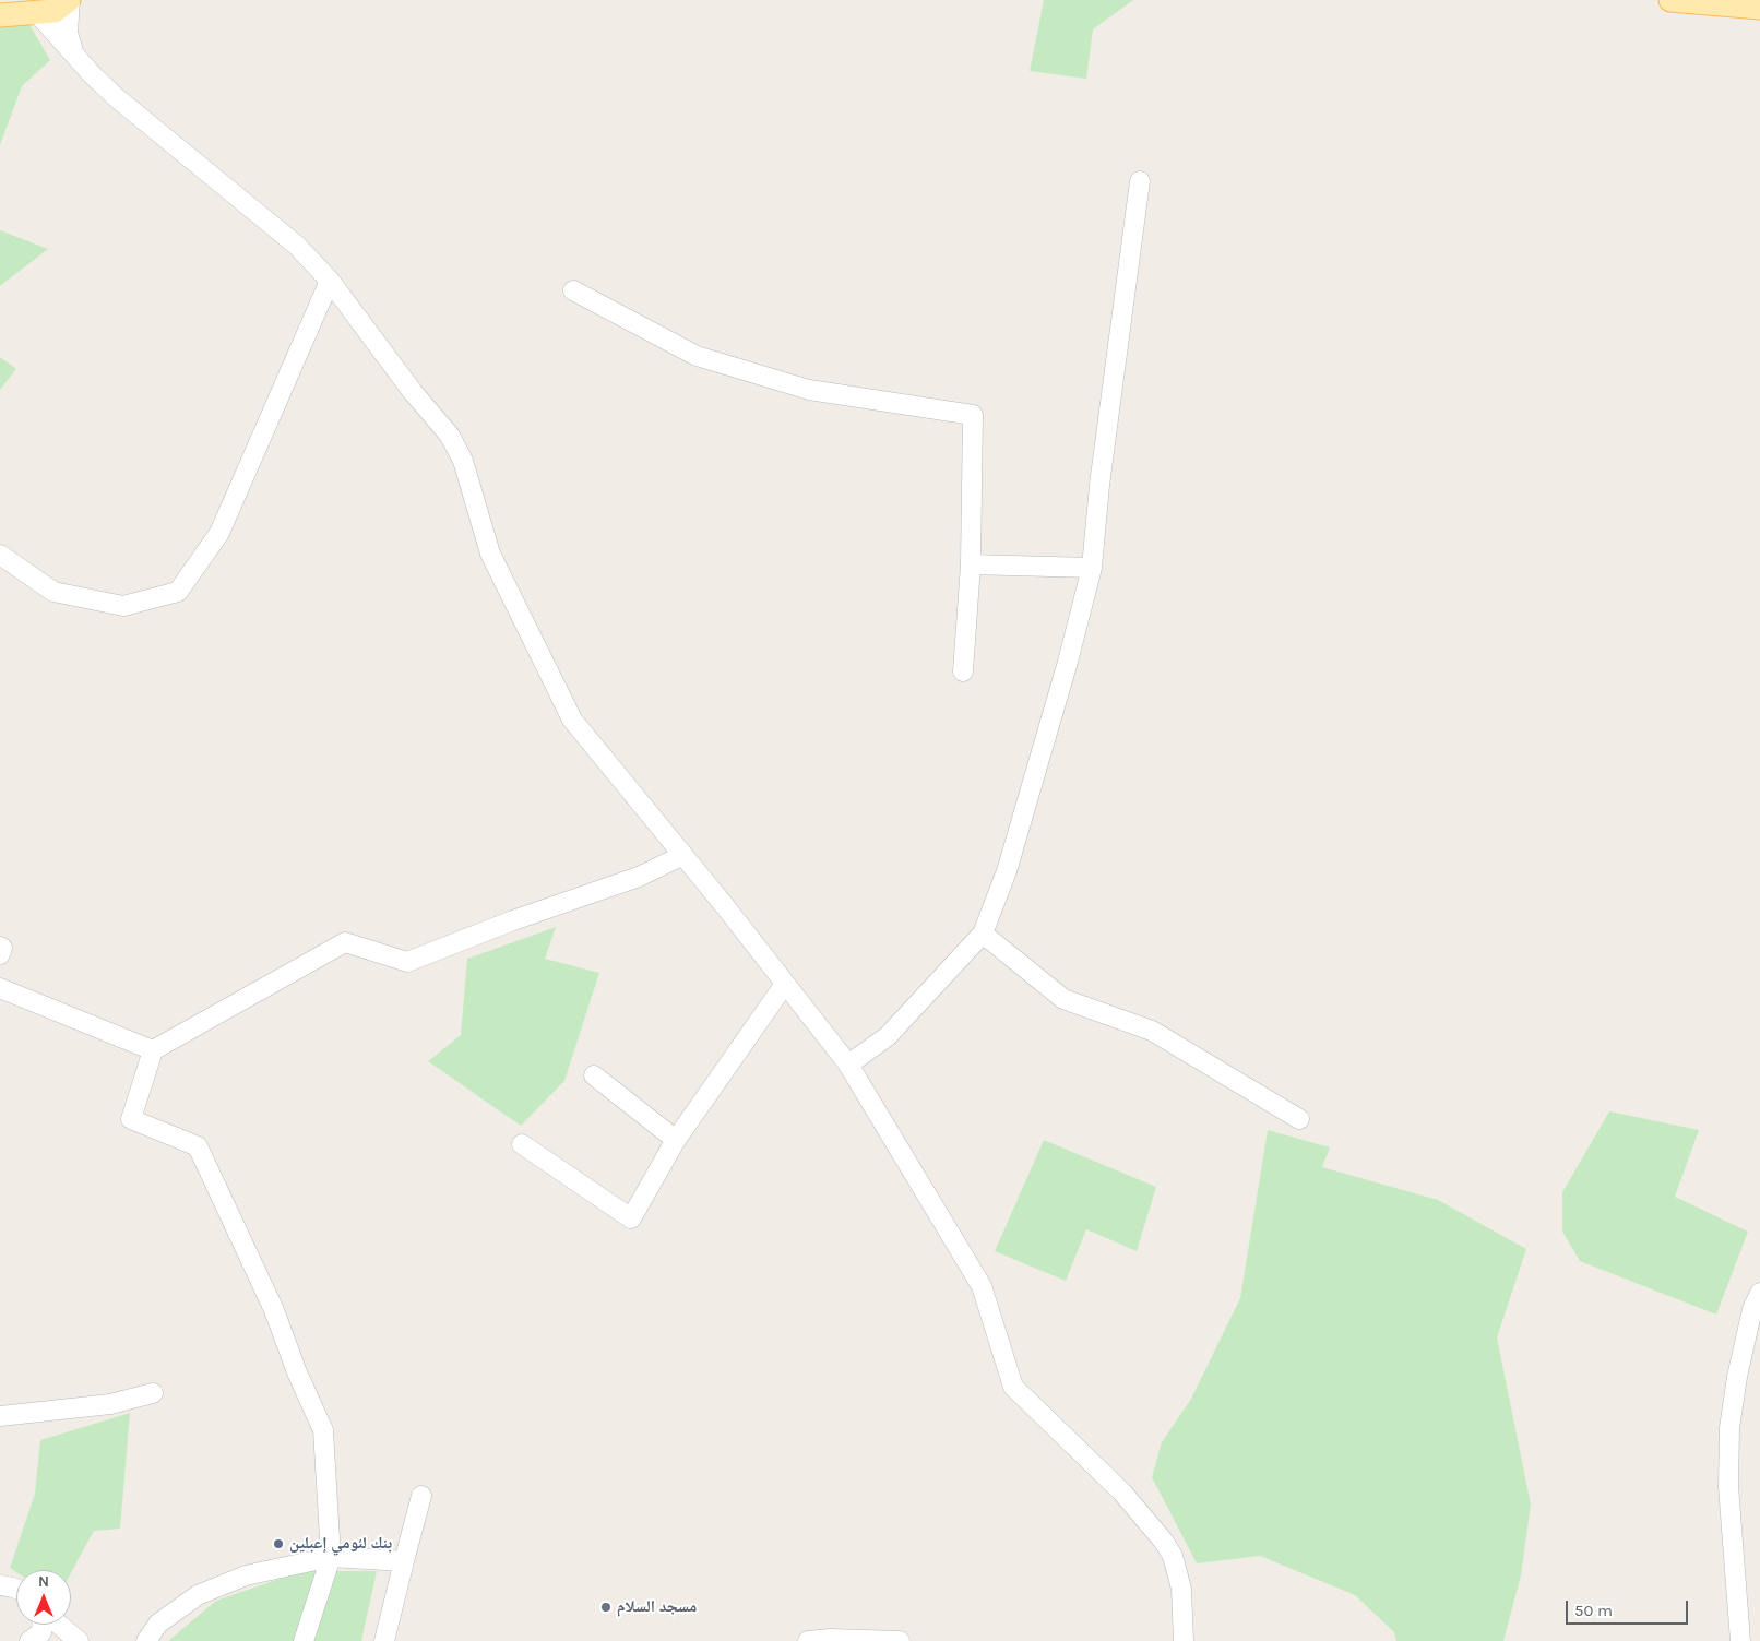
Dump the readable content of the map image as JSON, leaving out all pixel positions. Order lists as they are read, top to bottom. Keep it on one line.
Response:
{"places":["بنك لئومي إعبلين","مسجد السلام"],"scale_bar":"50 m","north":"top"}
